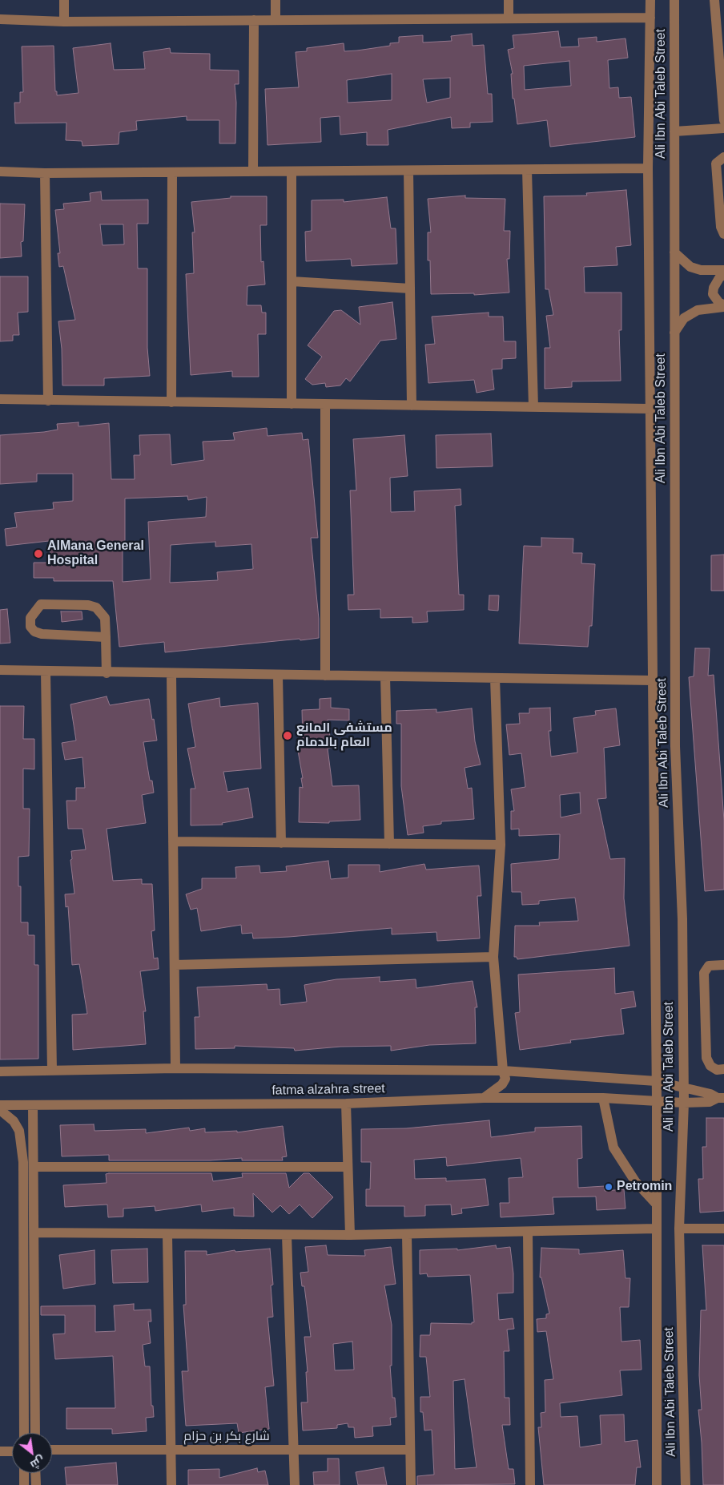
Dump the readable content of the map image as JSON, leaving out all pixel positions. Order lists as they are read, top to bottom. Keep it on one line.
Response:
{"streets":{"street":["Ali Ibn Abi Taleb Street","fatma alzahra street","شارع بكر بن حزام"]},"crossings":[["Ali Ibn Abi Taleb Street","fatma alzahra street"]],"places":["AlMana General Hospital","مستشفى المانع العام بالدمام","Petromin"],"north":"bottom right"}
